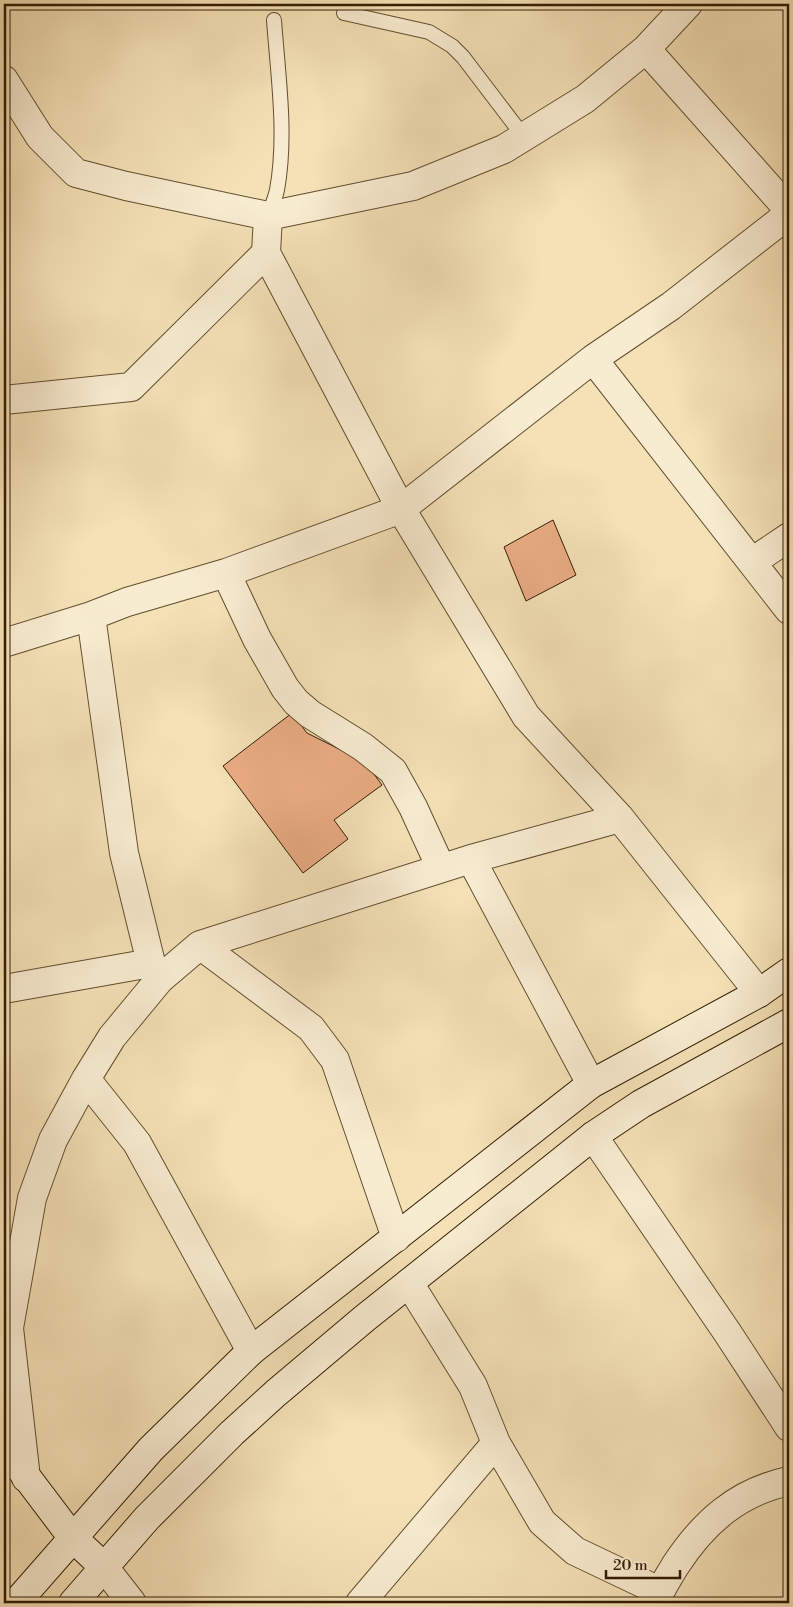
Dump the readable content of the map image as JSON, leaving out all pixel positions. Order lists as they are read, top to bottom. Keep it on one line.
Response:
{"scale_bar":"20 m"}
